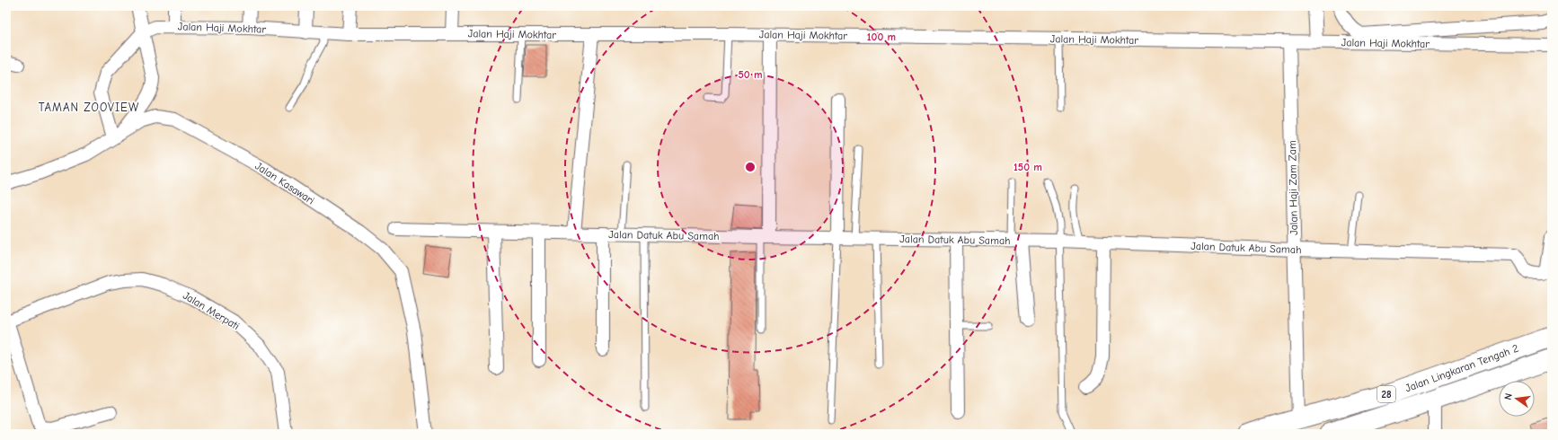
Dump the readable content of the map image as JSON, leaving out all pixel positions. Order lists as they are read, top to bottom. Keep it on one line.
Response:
{"streets":{"highway":["Jalan Lingkaran Tengah 2","28"],"street":["Jalan Haji Mokhtar","Jalan Kasawari","Jalan Haji Zam Zam","Jalan Datuk Abu Samah","Jalan Merpati"]},"crossings":[["Jalan Haji Mokhtar","Jalan Haji Zam Zam"],["Jalan Haji Zam Zam","Jalan Datuk Abu Samah"],["Jalan Haji Zam Zam","Jalan Lingkaran Tengah 2"]],"districts":["TAMAN ZOOVIEW"],"north":"left","rings":["100 m","50 m","150 m"]}
